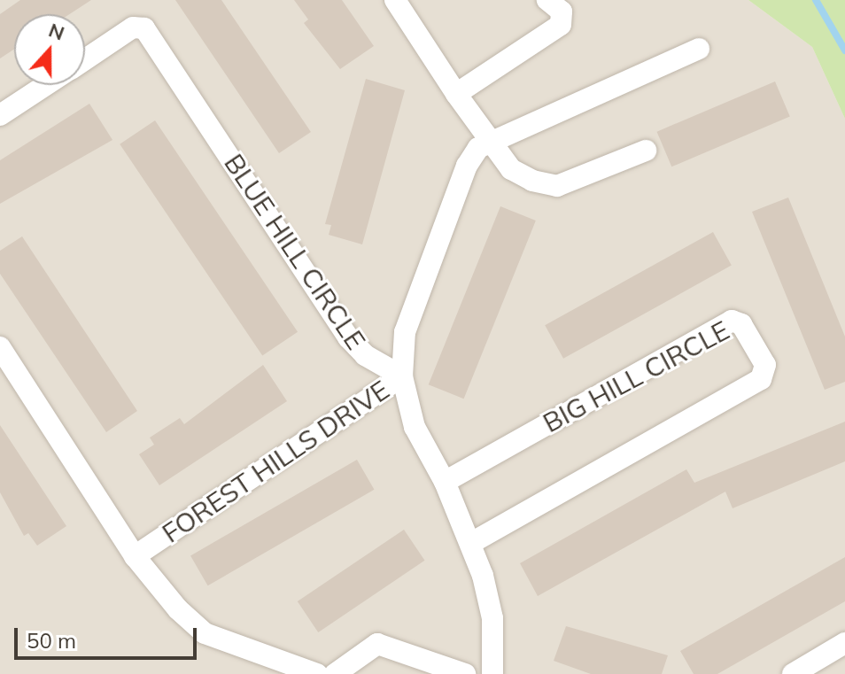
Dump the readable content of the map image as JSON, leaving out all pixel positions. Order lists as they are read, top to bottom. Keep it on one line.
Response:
{"streets":{"street":["BLUE HILL CIRCLE","BIG HILL CIRCLE","FOREST HILLS DRIVE"]},"crossings":[["BLUE HILL CIRCLE","FOREST HILLS DRIVE"]],"scale_bar":"50 m","north":"top"}
